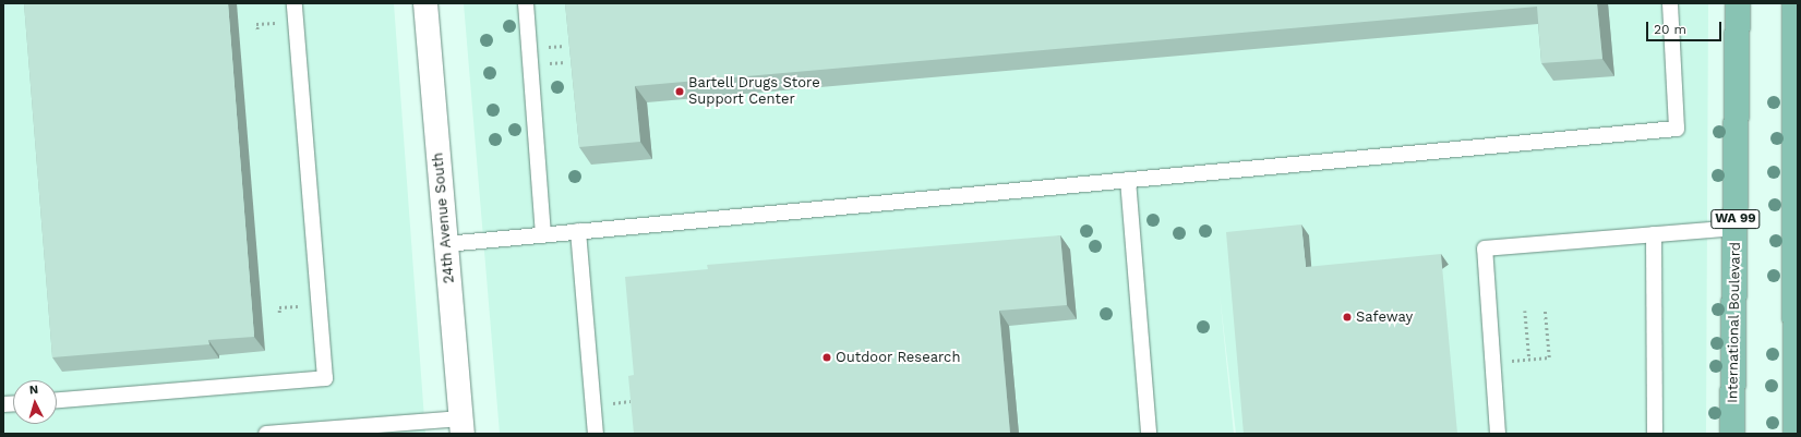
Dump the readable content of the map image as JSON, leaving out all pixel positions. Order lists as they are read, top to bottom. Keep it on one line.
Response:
{"streets":{"main road":["WA 99","International Boulevard"],"street":["24th Avenue South"]},"places":["Bartell Drugs Store Support Center","Safeway","Outdoor Research"],"scale_bar":"20 m","north":"top"}
